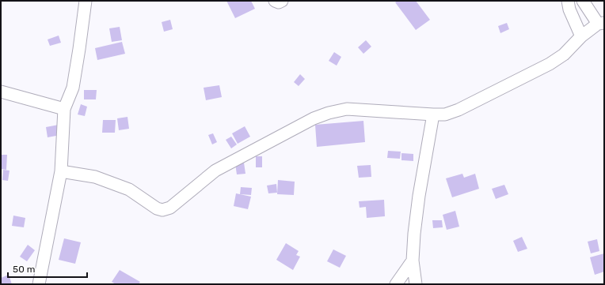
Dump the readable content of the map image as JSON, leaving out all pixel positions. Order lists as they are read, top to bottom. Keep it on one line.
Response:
{"scale_bar":"50 m"}
